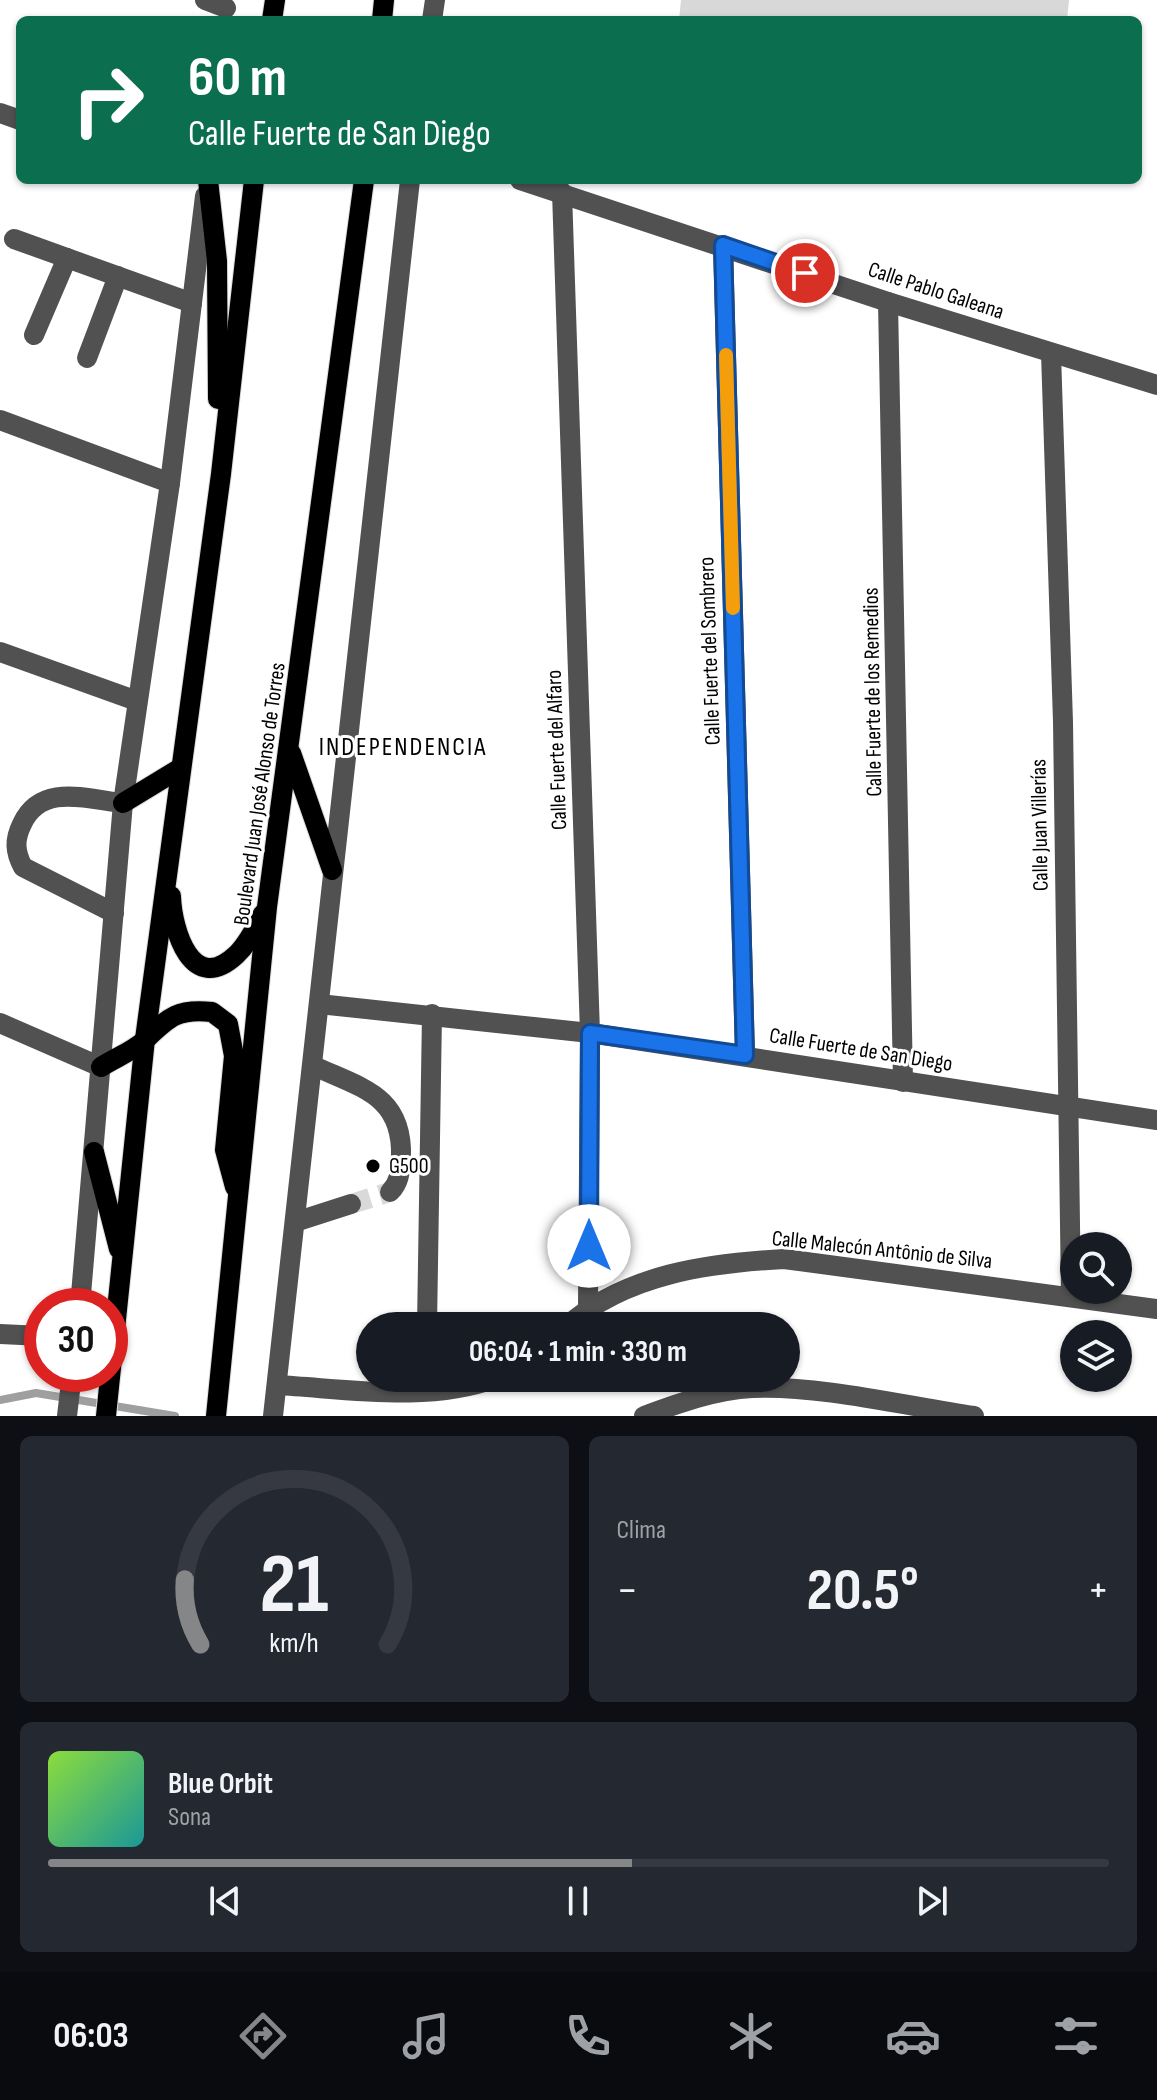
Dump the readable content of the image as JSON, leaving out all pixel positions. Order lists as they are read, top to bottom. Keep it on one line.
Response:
{"streets":{"main road":["Boulevard Juan José Alonso de Torres"],"street":["Calle Pablo Galeana","Calle Fuerte del Sombrero","Calle Fuerte de los Remedios","Calle Fuerte del Alfaro","Calle Juan Villerías","Calle Fuerte de San Diego","Calle Malecón Antônio de Silva"]},"crossings":[["Calle Pablo Galeana","Calle Fuerte del Sombrero"],["Calle Pablo Galeana","Calle Fuerte de los Remedios"],["Calle Pablo Galeana","Calle Fuerte del Alfaro"],["Calle Pablo Galeana","Calle Juan Villerías"],["Calle Fuerte del Sombrero","Calle Fuerte de San Diego"],["Calle Fuerte de los Remedios","Calle Fuerte de San Diego"],["Calle Fuerte del Alfaro","Calle Fuerte de San Diego"],["Calle Fuerte del Alfaro","Calle Malecón Antônio de Silva"],["Calle Juan Villerías","Calle Fuerte de San Diego"]],"districts":["INDEPENDENCIA"],"places":["G500"],"page":{"turn":["60 m","Calle Fuerte de San Diego"],"limit":"30","trip":"06:04 · 1 min · 330 m","tile":"Clima","heat":["−","20.5°","+"],"song":["Blue Orbit","Sona"],"tabs":"06:03","gauge":["21","km/h"]}}
